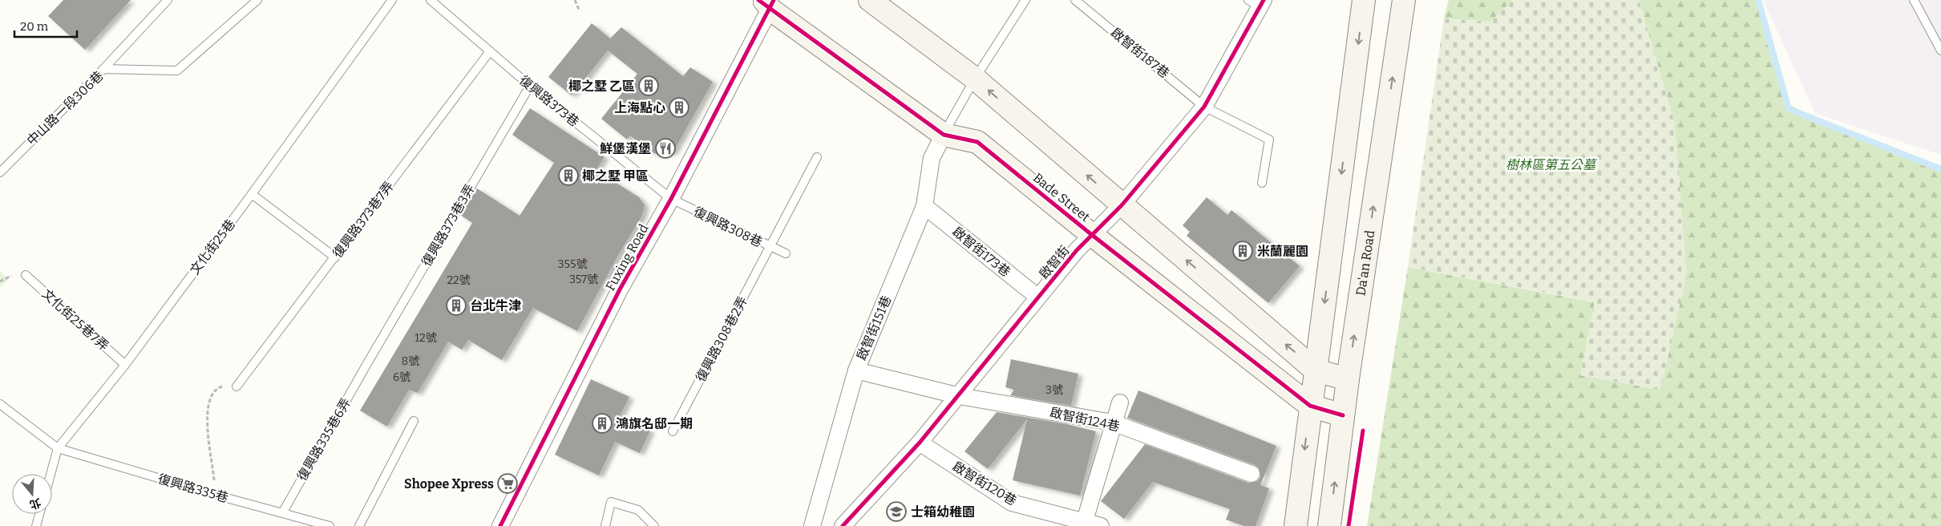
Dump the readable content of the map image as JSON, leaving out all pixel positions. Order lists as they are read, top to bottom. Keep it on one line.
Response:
{"streets":{"street":["Bade Street","啟智街173巷","Fuxing Road","啟智街","Da'an Road","啟智街151巷","啟智街124巷","啟智街120巷"],"lane":["啟智街187巷","復興路373巷","中山路一段306巷","復興路373巷7弄","復興路373巷3弄","復興路308巷","文化街25巷","文化街25巷7弄","復興路308巷2弄","復興路335巷6弄","復興路335巷"]},"crossings":[["啟智街187巷","啟智街"],["復興路373巷","復興路373巷7弄"],["復興路373巷","復興路373巷3弄"],["復興路373巷","復興路308巷"],["復興路373巷","Fuxing Road"],["Bade Street","Fuxing Road"],["Bade Street","啟智街"],["Bade Street","Da'an Road"],["Bade Street","啟智街151巷"],["復興路373巷3弄","復興路335巷6弄"],["復興路308巷","Fuxing Road"],["復興路308巷","復興路308巷2弄"],["文化街25巷","文化街25巷7弄"],["文化街25巷","復興路335巷"],["啟智街173巷","啟智街"],["啟智街173巷","啟智街151巷"],["啟智街","啟智街124巷"],["啟智街","啟智街120巷"],["啟智街151巷","啟智街124巷"],["復興路335巷6弄","復興路335巷"]],"parks":["樹林區第五公墓"],"places":{"building":["椰之墅 乙區","上海點心","椰之墅 甲區","米蘭麗園","台北牛津","鴻旗名邸一期"],"restaurant":["鮮堡漢堡"],"supermarket":["Shopee Xpress"],"school or university":["士箱幼稚園"]},"house_numbers":["355號","357號","22號","12號","8號","6號","3號"],"scale_bar":"20 m","north":"bottom"}
